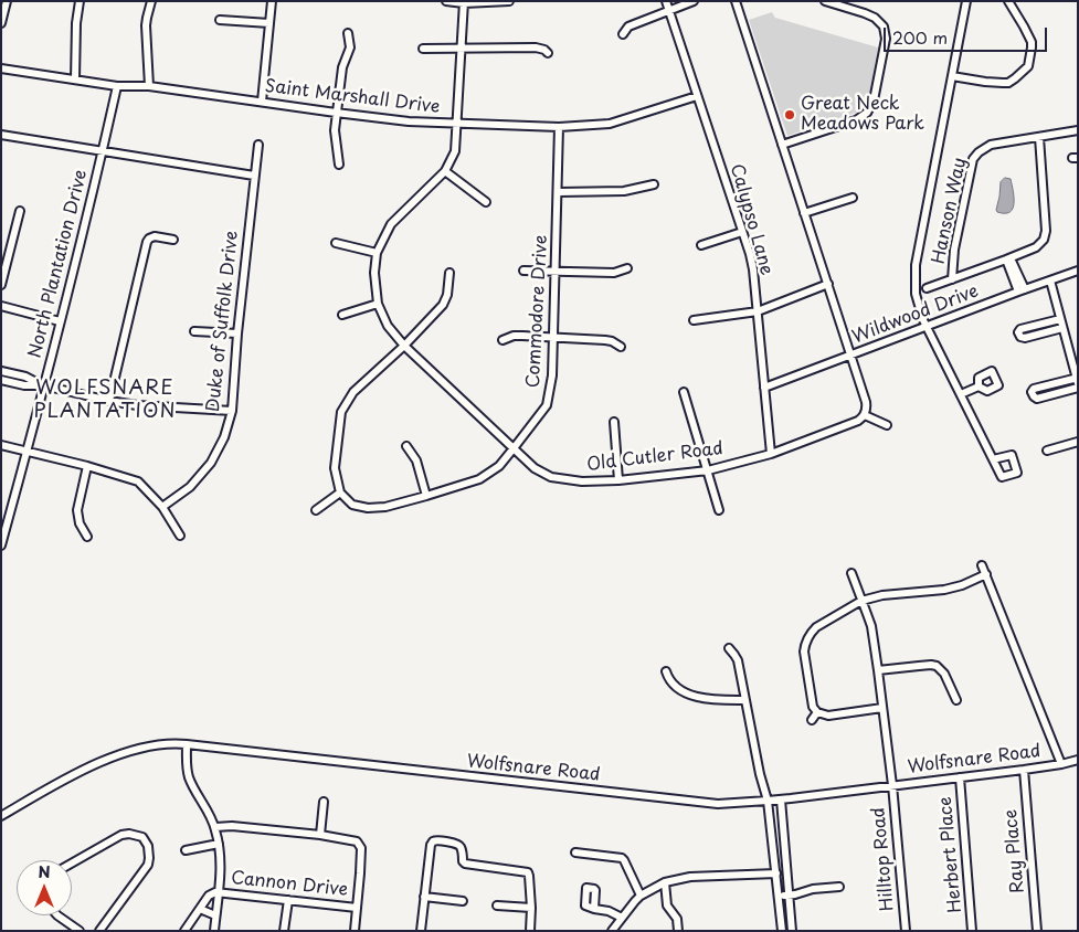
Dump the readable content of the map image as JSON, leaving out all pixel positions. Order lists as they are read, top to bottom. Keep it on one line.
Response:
{"streets":{"street":["Saint Marshall Drive","Hanson Way","Calypso Lane","North Plantation Drive","Commodore Drive","Wildwood Drive","Duke of Suffolk Drive","Old Cutler Road","Wolfsnare Road","Ray Place","Herbert Place","Hilltop Road","Cannon Drive"]},"crossings":[["Saint Marshall Drive","Calypso Lane"],["Saint Marshall Drive","North Plantation Drive"],["Saint Marshall Drive","Commodore Drive"],["Saint Marshall Drive","Old Cutler Road"],["Calypso Lane","Wildwood Drive"],["Calypso Lane","Old Cutler Road"],["Commodore Drive","Old Cutler Road"],["Wolfsnare Road","Ray Place"],["Wolfsnare Road","Herbert Place"],["Wolfsnare Road","Hilltop Road"]],"districts":["WOLFSNARE PLANTATION"],"places":["Great Neck Meadows Park"],"scale_bar":"200 m","north":"top"}
